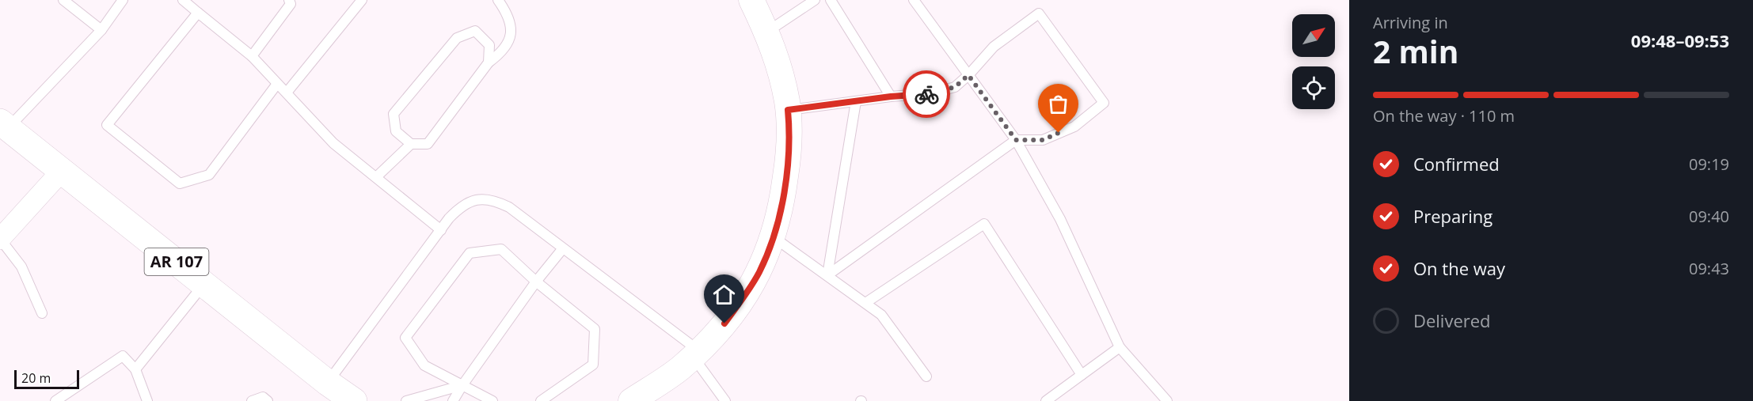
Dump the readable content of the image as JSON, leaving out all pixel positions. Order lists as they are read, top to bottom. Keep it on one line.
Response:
{"streets":{"main road":["AR 107"]},"scale_bar":"20 m","north":"top right","page":{"heading":["2 min","Arriving in","09:48–09:53"],"bar":"On the way · 110 m","list":[["Confirmed","09:19"],["Preparing","09:40"],["On the way","09:43"],"Delivered"],"scale":"20 m"}}
